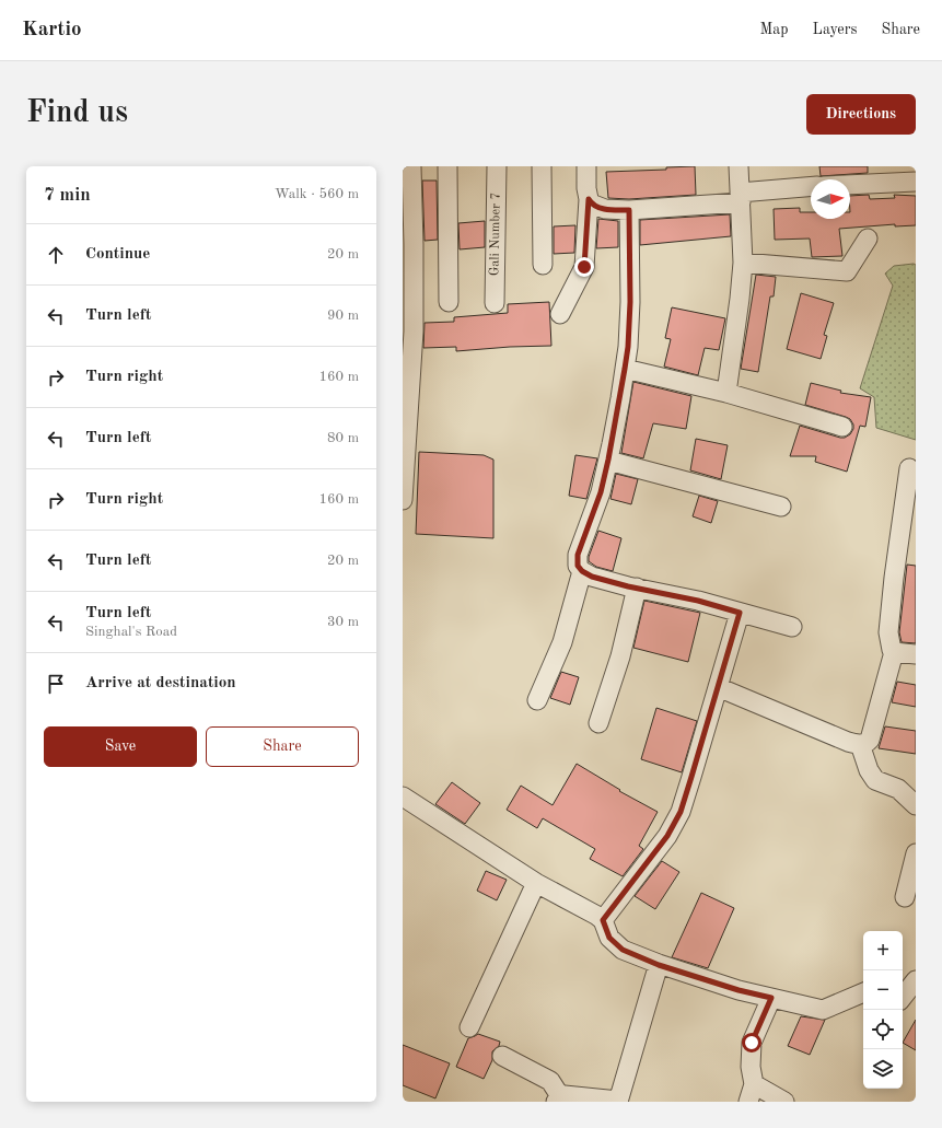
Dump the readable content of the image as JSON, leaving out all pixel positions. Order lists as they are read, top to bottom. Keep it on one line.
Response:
{"streets":{"street":["Gali Number 7"]},"north":"right","page":{"header":"Kartio","nav":["Map","Layers","Share"],"buttons":["Directions",["Save","Share"]],"title":"Find us","heading":["7 min","Walk · 560 m"],"list":[["Continue","20 m"],["Turn left","90 m"],["Turn right","160 m"],["Turn left","80 m"],["Turn right","160 m"],["Turn left","20 m"],["Turn left","Singhal's Road","30 m"],"Arrive at destination"],"map_buttons":["+","−"]}}
